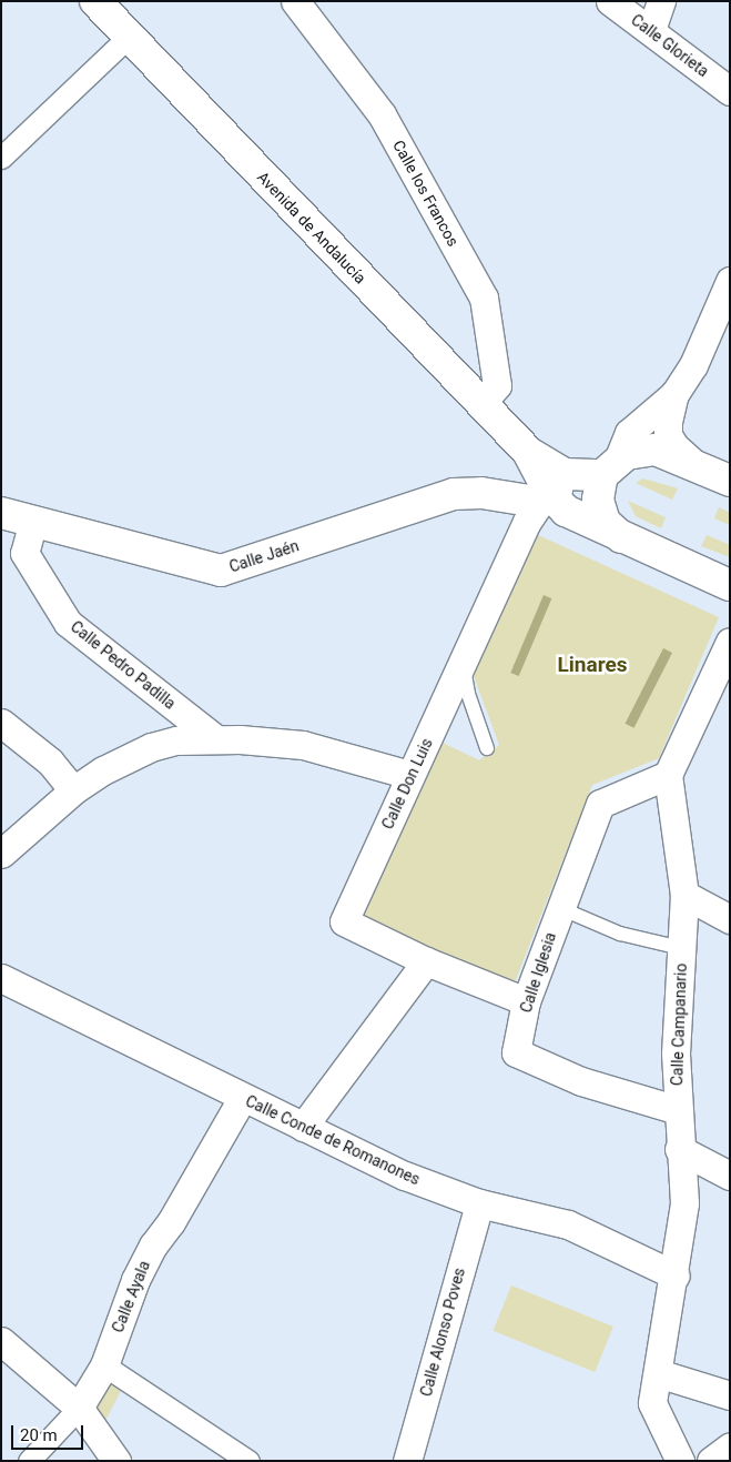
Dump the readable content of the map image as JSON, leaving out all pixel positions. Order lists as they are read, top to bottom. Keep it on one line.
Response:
{"streets":{"main road":["Avenida de Andalucía","Calle Jaén"],"street":["Calle Glorieta","Calle los Francos","Calle Pedro Padilla","Calle Don Luis","Calle Iglesia","Calle Campanario","Calle Conde de Romanones","Calle Ayala","Calle Alonso Poves"]},"crossings":[["Calle los Francos","Avenida de Andalucía"],["Calle Jaén","Calle Pedro Padilla"],["Calle Jaén","Calle Don Luis"],["Calle Don Luis","Calle Iglesia"],["Calle Iglesia","Calle Campanario"],["Calle Campanario","Calle Conde de Romanones"],["Calle Conde de Romanones","Calle Ayala"],["Calle Conde de Romanones","Calle Alonso Poves"]],"districts":["Linares"],"scale_bar":"20 m"}
